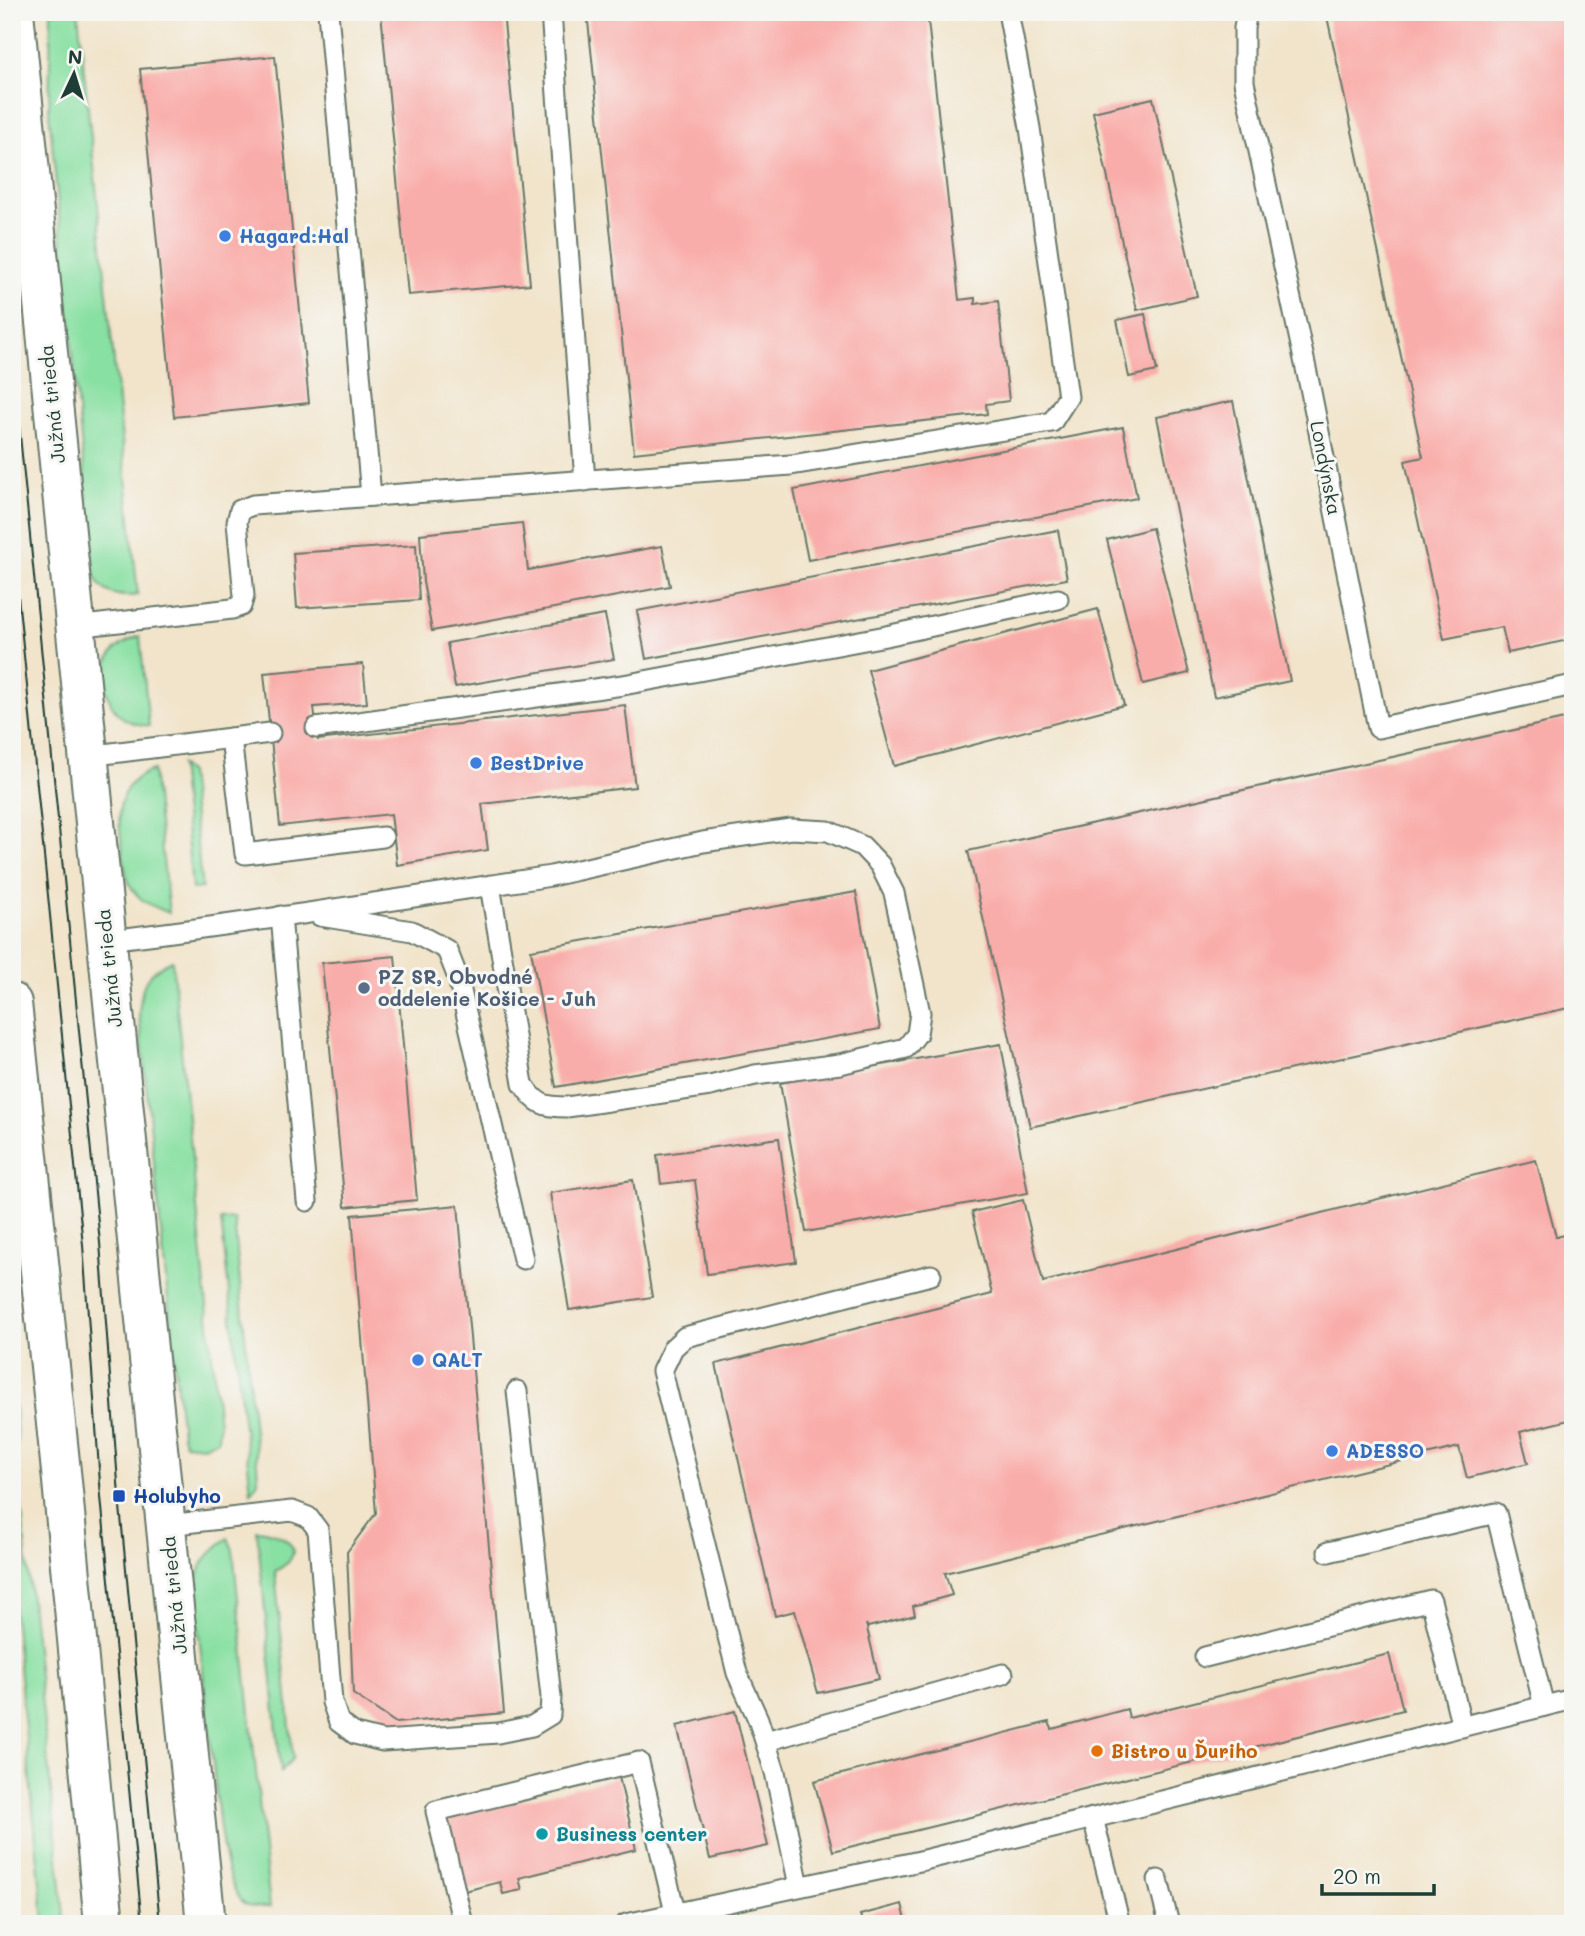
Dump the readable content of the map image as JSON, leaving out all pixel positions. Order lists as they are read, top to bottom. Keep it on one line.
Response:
{"streets":{"street":["Južná trieda"],"lane":["Londýnska"]},"places":{"other":["Hagard:Hal","BestDrive","PZ SR, Obvodné oddelenie Košice - Juh","QALT","ADESSO","Bistro u Ďuriho","Business center"],"transit":["Holubyho"]},"scale_bar":"20 m","north":"top"}
